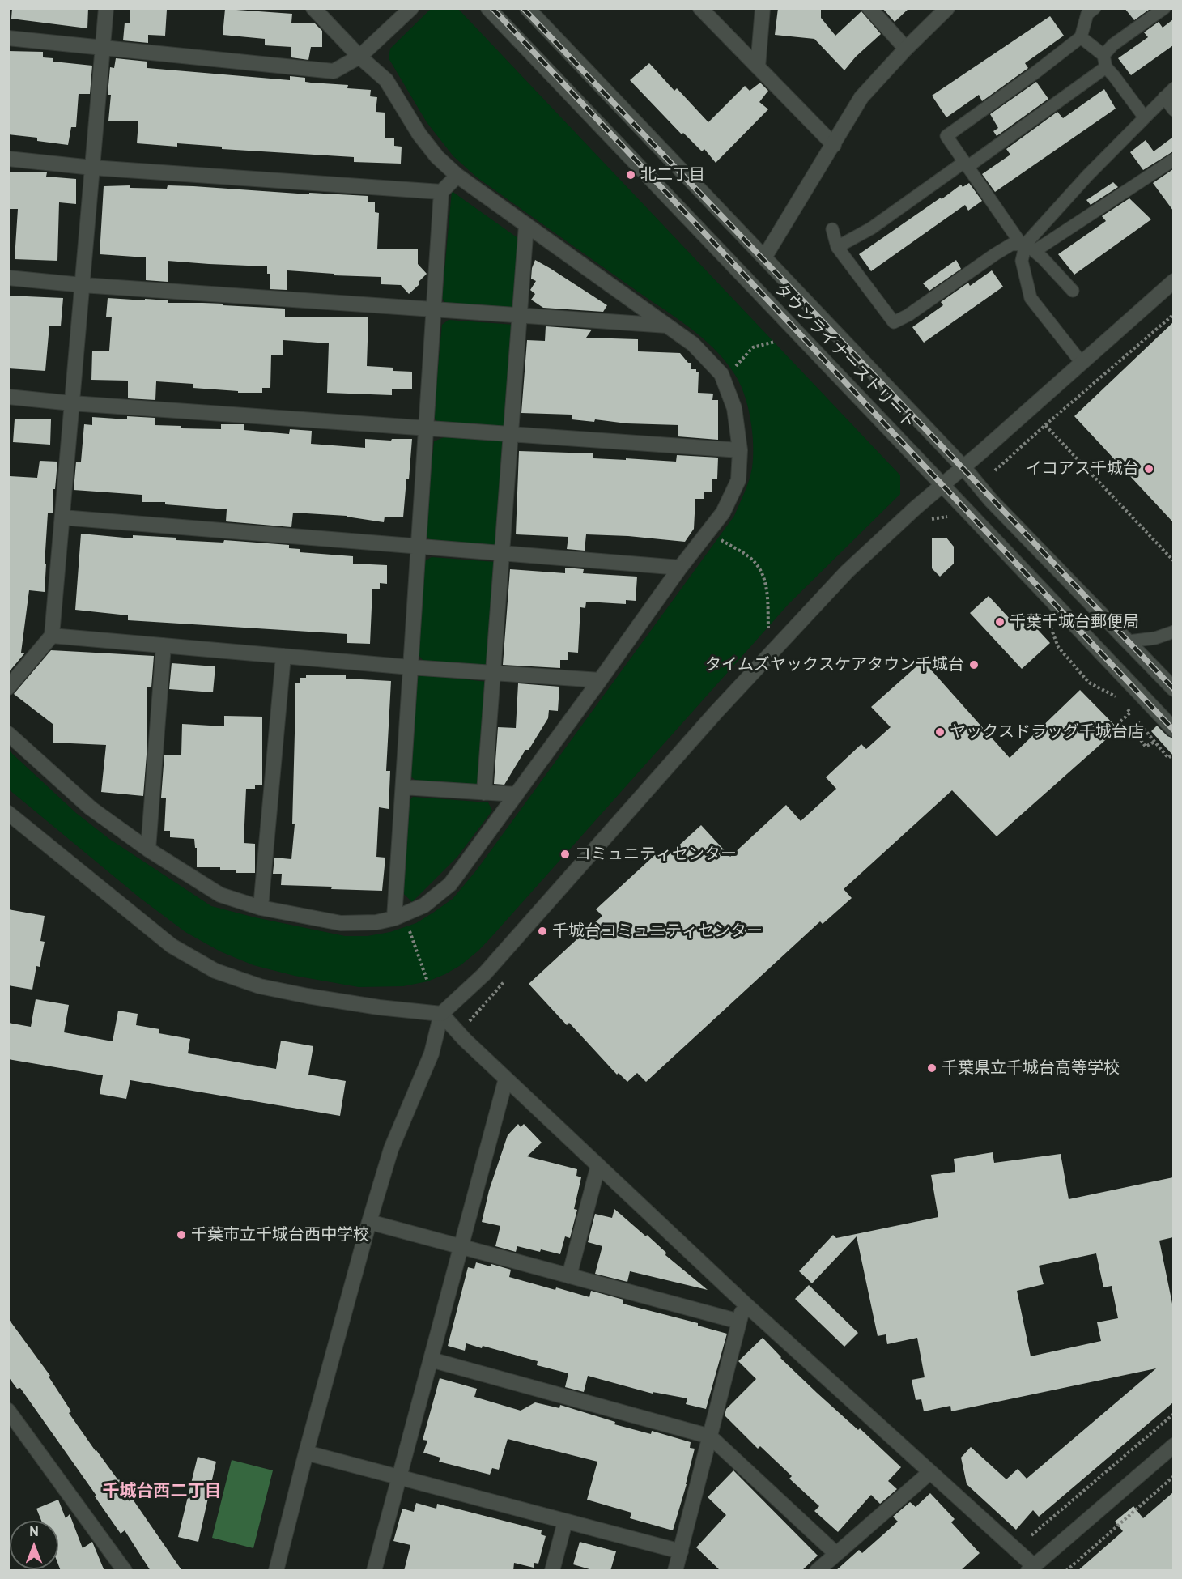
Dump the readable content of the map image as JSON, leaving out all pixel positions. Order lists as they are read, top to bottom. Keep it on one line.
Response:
{"streets":{"street":["タウンライナーストリート"]},"districts":["千城台西二丁目"],"places":["北二丁目","イコアス千城台","千葉千城台郵便局","タイムズヤックスケアタウン千城台","ヤックスドラッグ千城台店","コミュニティセンター","千城台コミュニティセンター","千葉県立千城台高等学校","千葉市立千城台西中学校"],"north":"top"}
